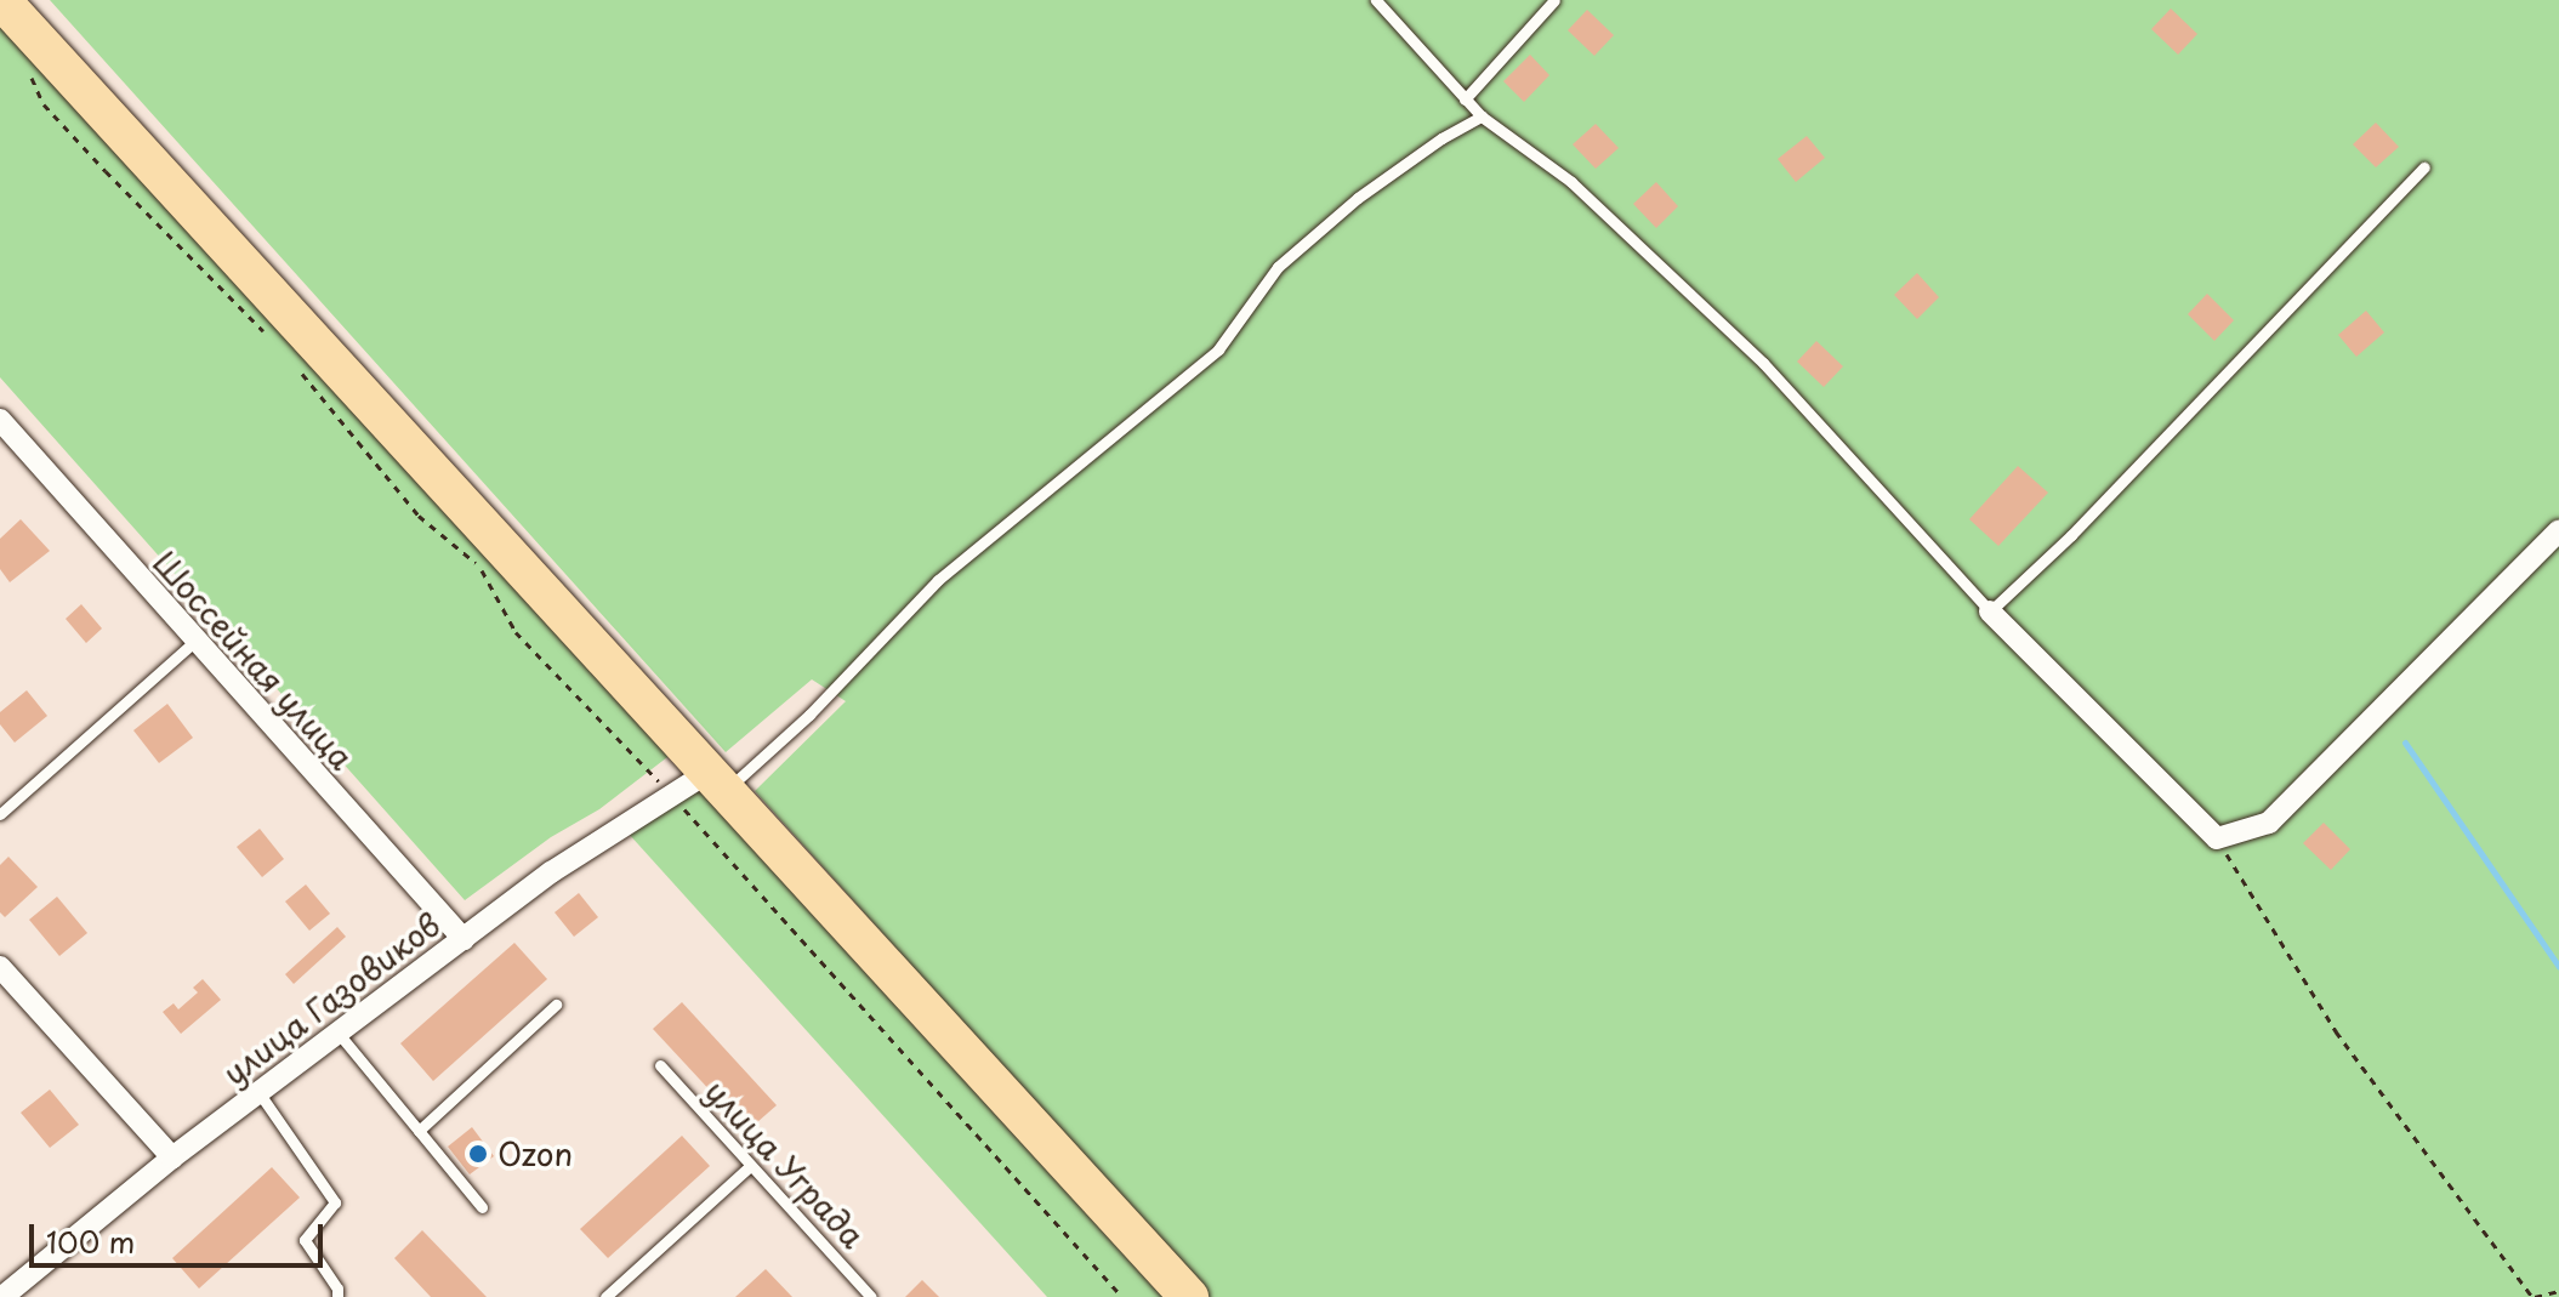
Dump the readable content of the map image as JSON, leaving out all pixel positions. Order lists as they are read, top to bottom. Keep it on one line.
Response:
{"streets":{"street":["Шоссейная улица","улица Газовиков"],"lane":["улица Уграда"]},"crossings":[["Шоссейная улица","улица Газовиков"]],"places":["Ozon"],"scale_bar":"100 m"}
